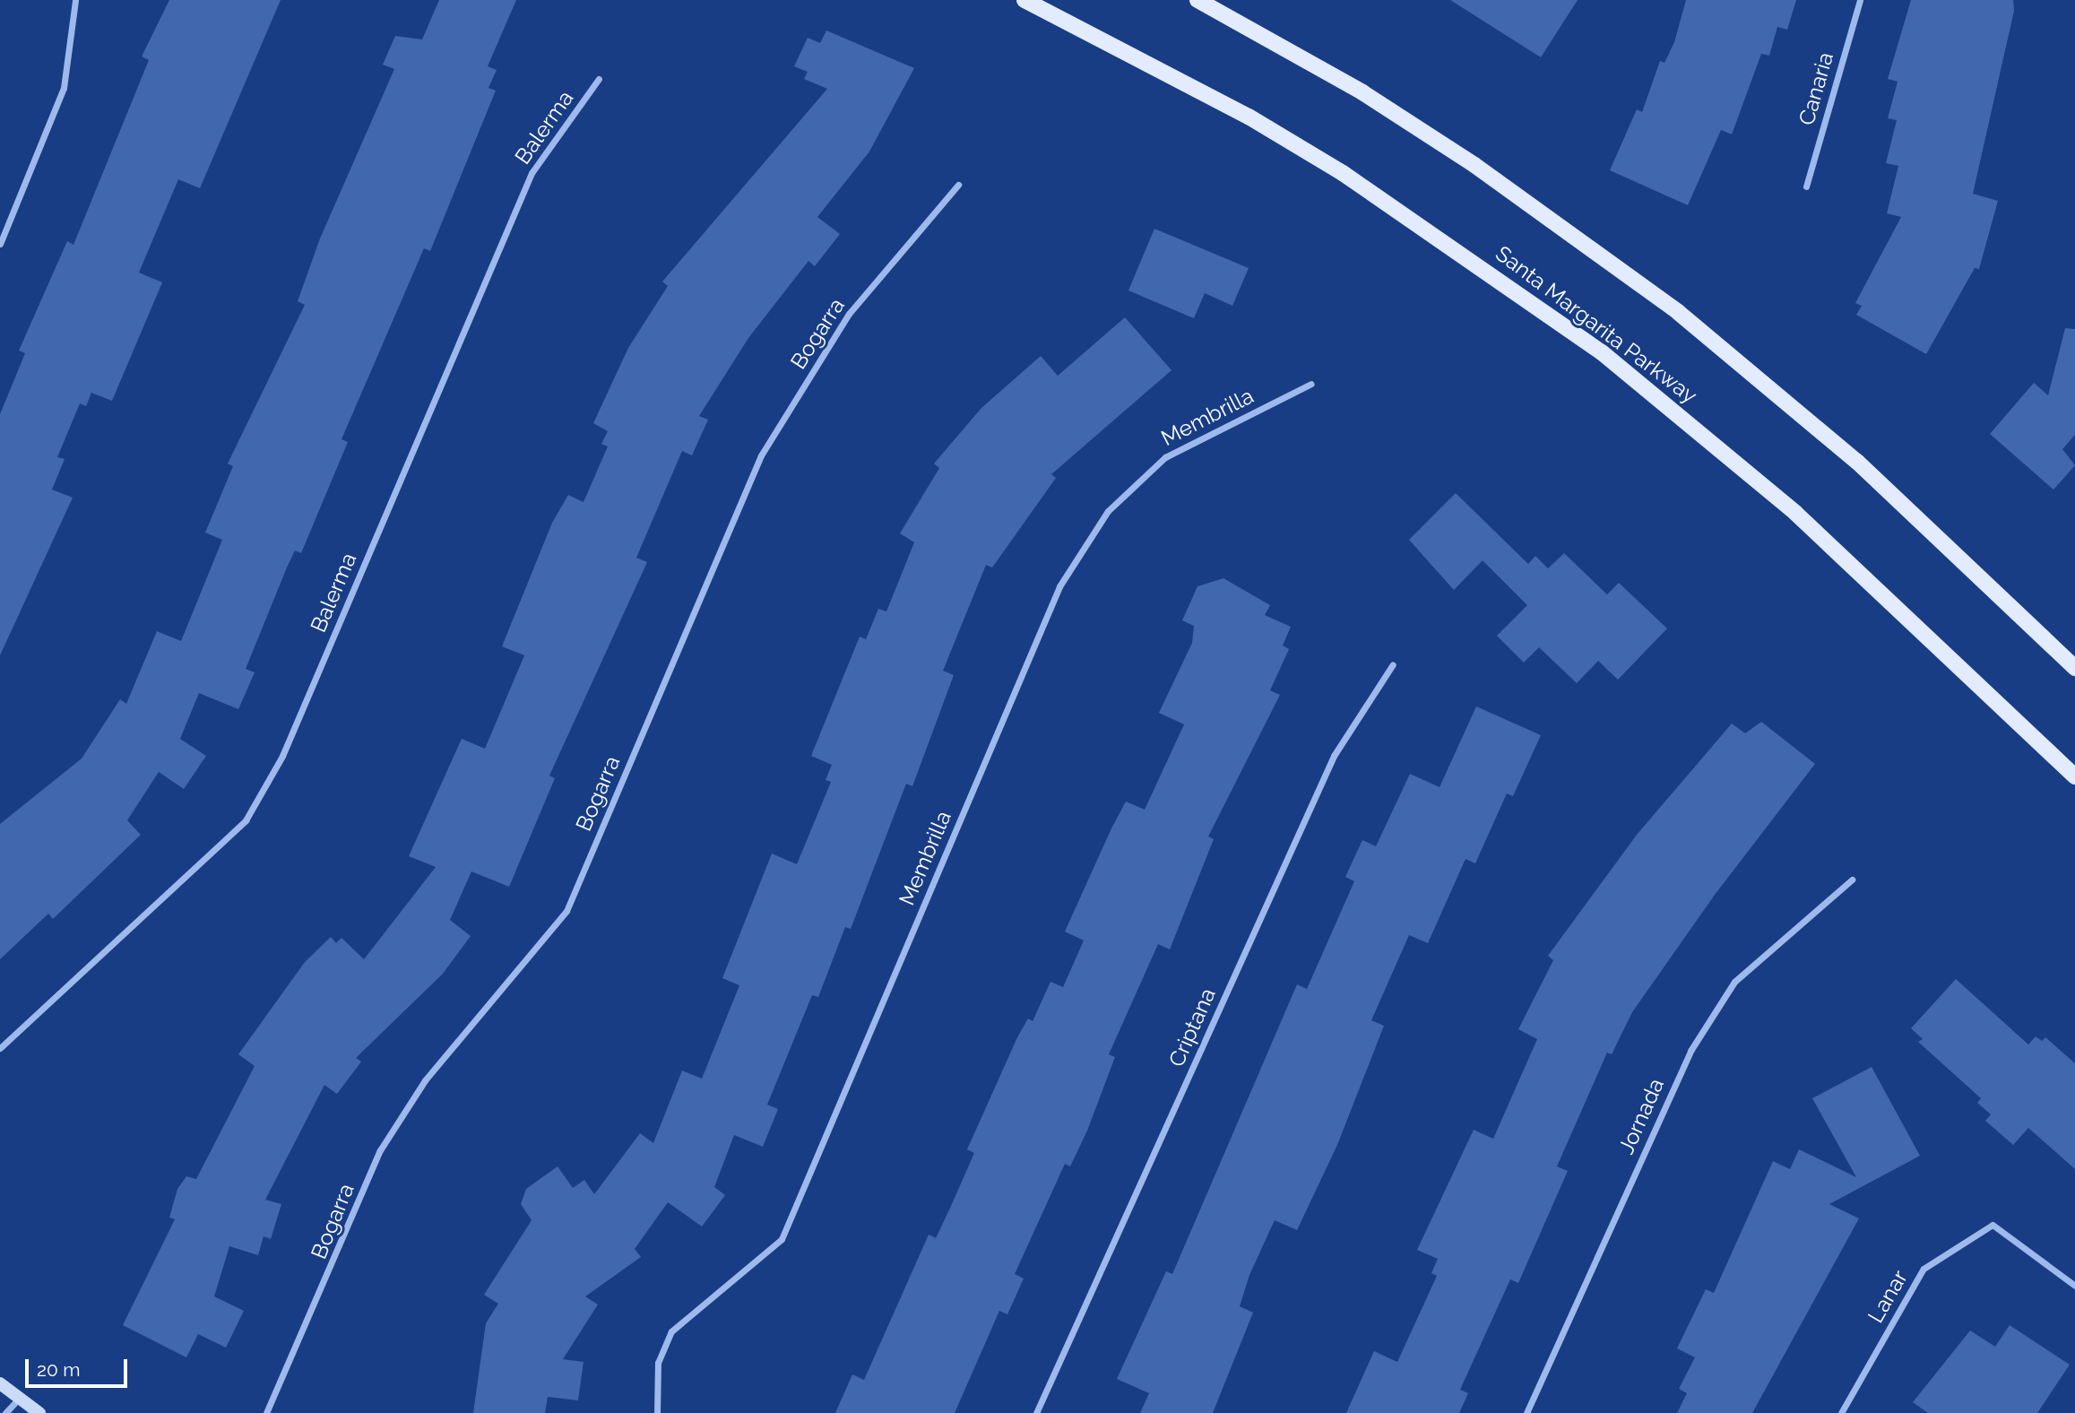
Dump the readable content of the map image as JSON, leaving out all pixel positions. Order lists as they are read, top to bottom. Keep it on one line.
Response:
{"streets":{"main road":["Santa Margarita Parkway"],"street":["Canaria","Balerma","Bogarra","Membrilla","Criptana","Jornada","Lanar"]},"scale_bar":"20 m"}
